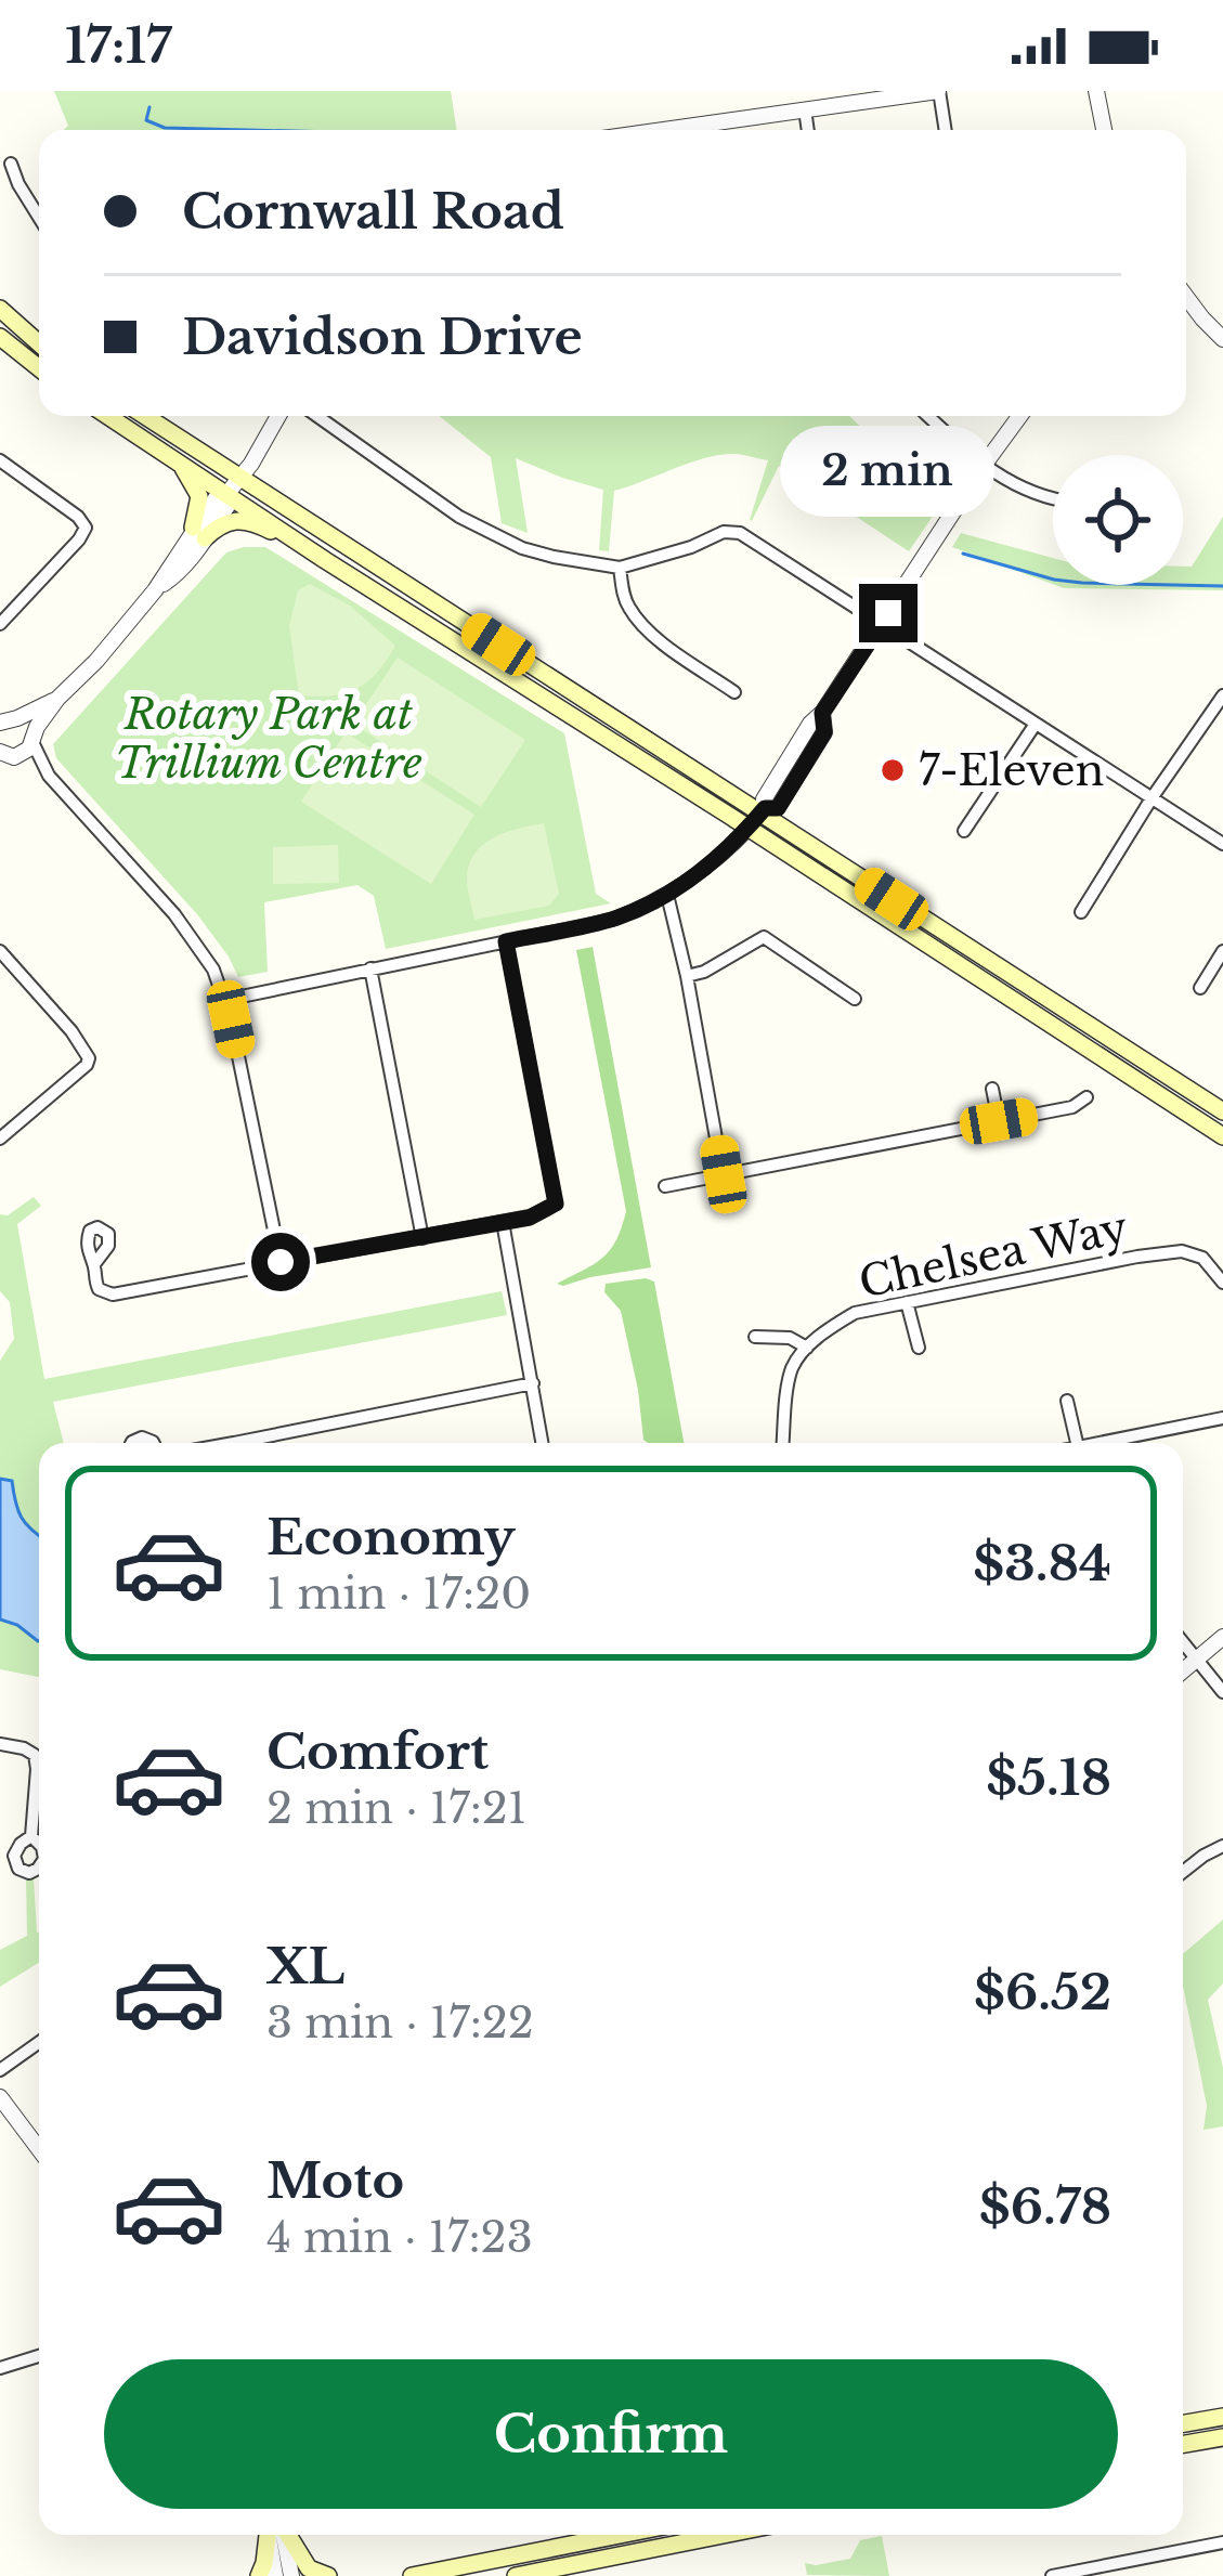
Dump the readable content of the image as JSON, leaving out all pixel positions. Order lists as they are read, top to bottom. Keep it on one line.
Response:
{"streets":{"street":["Chelsea Way"]},"parks":["Rotary Park at Trillium Centre"],"places":["7-Eleven"],"page":{"status":"17:17","banner":["Cornwall Road","Davidson Drive"],"bubble":"2 min","list":[{"name":"Economy","note":"1 min · 17:20","value":"$3.84"},{"name":"Comfort","note":"2 min · 17:21","value":"$5.18"},{"name":"XL","note":"3 min · 17:22","value":"$6.52"},{"name":"Moto","note":"4 min · 17:23","value":"$6.78"}],"buttons":"Confirm"}}
